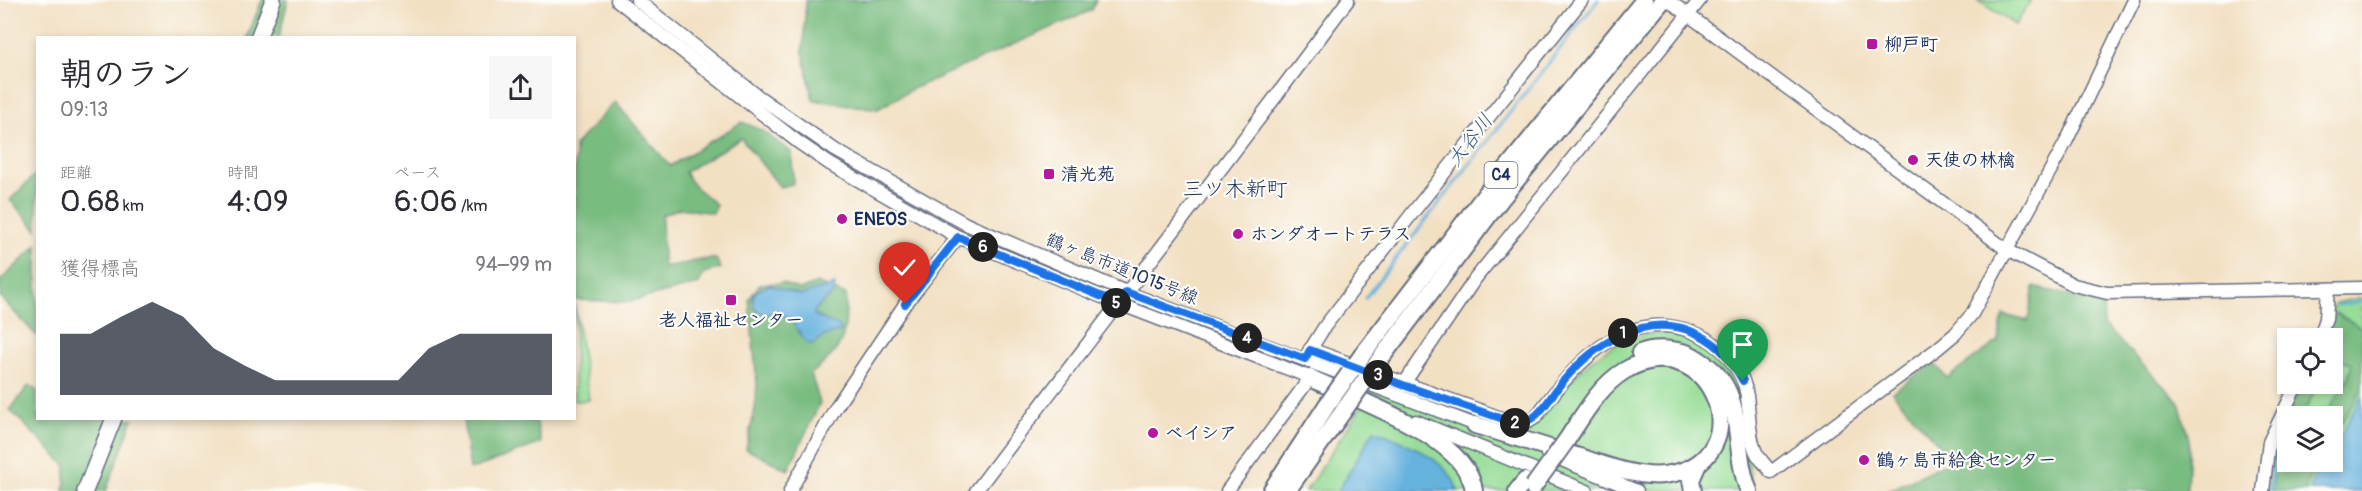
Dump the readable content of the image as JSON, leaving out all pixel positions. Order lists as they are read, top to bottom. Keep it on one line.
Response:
{"streets":{"highway":["C4"],"street":["鶴ヶ島市道1015号線"]},"districts":["三ツ木新町"],"water":["大谷川"],"places":{"transit":["柳戸町","清光苑","老人福祉センター"],"other":["天使の林檎","ENEOS","ホンダオートテラス","ベイシア","鶴ヶ島市給食センター"]},"page":{"heading":["朝のラン","09:13"],"stats":[["距離","0.68 km"],["時間","4:09"],["ペース","6:06 /km"]],"pins":["6","5","1","4","3","2"],"chart":["獲得標高","94–99 m"]}}
